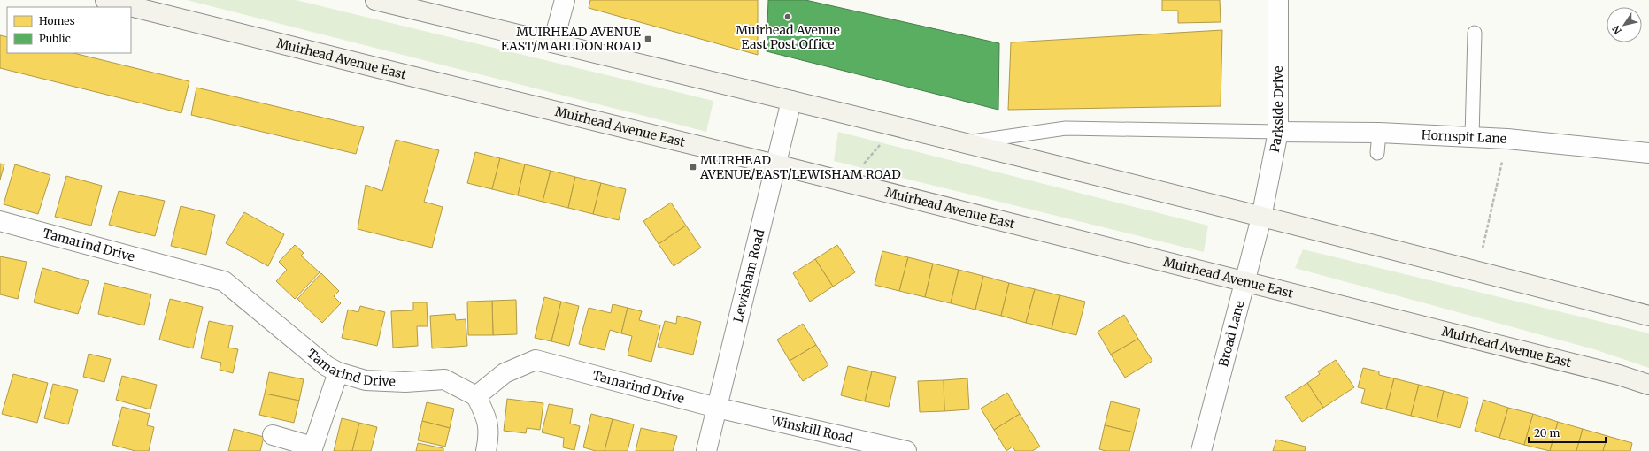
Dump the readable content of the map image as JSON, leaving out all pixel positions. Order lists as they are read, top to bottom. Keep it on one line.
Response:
{"streets":{"street":["Muirhead Avenue East","Parkside Drive","Hornspit Lane","Tamarind Drive","Lewisham Road","Broad Lane","Winskill Road"]},"crossings":[["Muirhead Avenue East","Lewisham Road"],["Muirhead Avenue East","Broad Lane"],["Parkside Drive","Hornspit Lane"],["Parkside Drive","Broad Lane"],["Tamarind Drive","Lewisham Road"],["Tamarind Drive","Winskill Road"],["Lewisham Road","Winskill Road"]],"places":{"other":["Muirhead Avenue East Post Office"],"transit":["MUIRHEAD AVENUE EAST/MARLDON ROAD","MUIRHEAD AVENUE/EAST/LEWISHAM ROAD"]},"legend":["Homes","Public"],"scale_bar":"20 m","north":"bottom left"}
